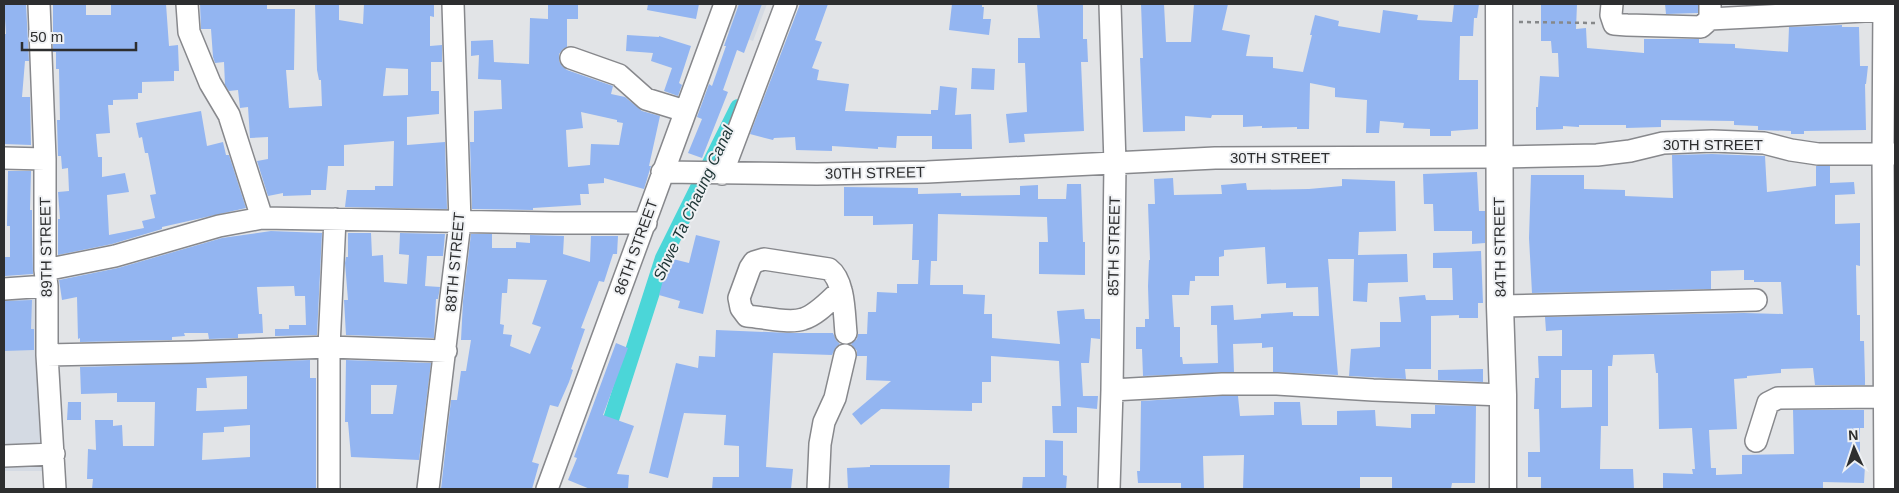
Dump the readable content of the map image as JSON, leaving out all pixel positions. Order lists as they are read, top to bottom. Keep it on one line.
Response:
{"streets":{"main road":["84TH STREET"],"street":["30TH STREET","85TH STREET","89TH STREET","86TH STREET","88TH STREET"]},"crossings":[["30TH STREET","85TH STREET"],["30TH STREET","86TH STREET"],["30TH STREET","84TH STREET"]],"water":["Shwe Ta Chaung Canal"],"scale_bar":"50 m","north":"top"}
